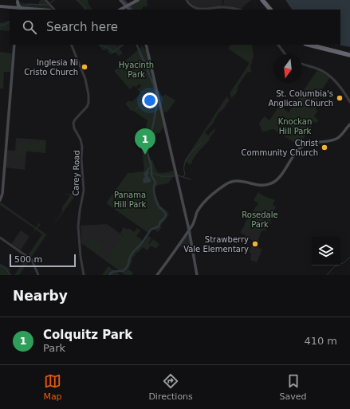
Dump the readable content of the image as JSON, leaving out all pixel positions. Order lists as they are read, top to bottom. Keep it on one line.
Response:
{"streets":{"street":["Carey Road"]},"parks":["Hyacinth Park","Knockan Hill Park","Panama Hill Park","Rosedale Park"],"places":["Inglesia Ni Cristo Church","St. Columbia's Anglican Church","Christ Community Church","Strawberry Vale Elementary"],"scale_bar":"500 m","north":"bottom","page":{"search":"Search here","pins":"1","scale":"500 m","heading":"Nearby","list":[{"mark":"1","name":"Colquitz Park","note":"Park","value":"410 m"}],"nav":["Map","Directions","Saved"]}}
